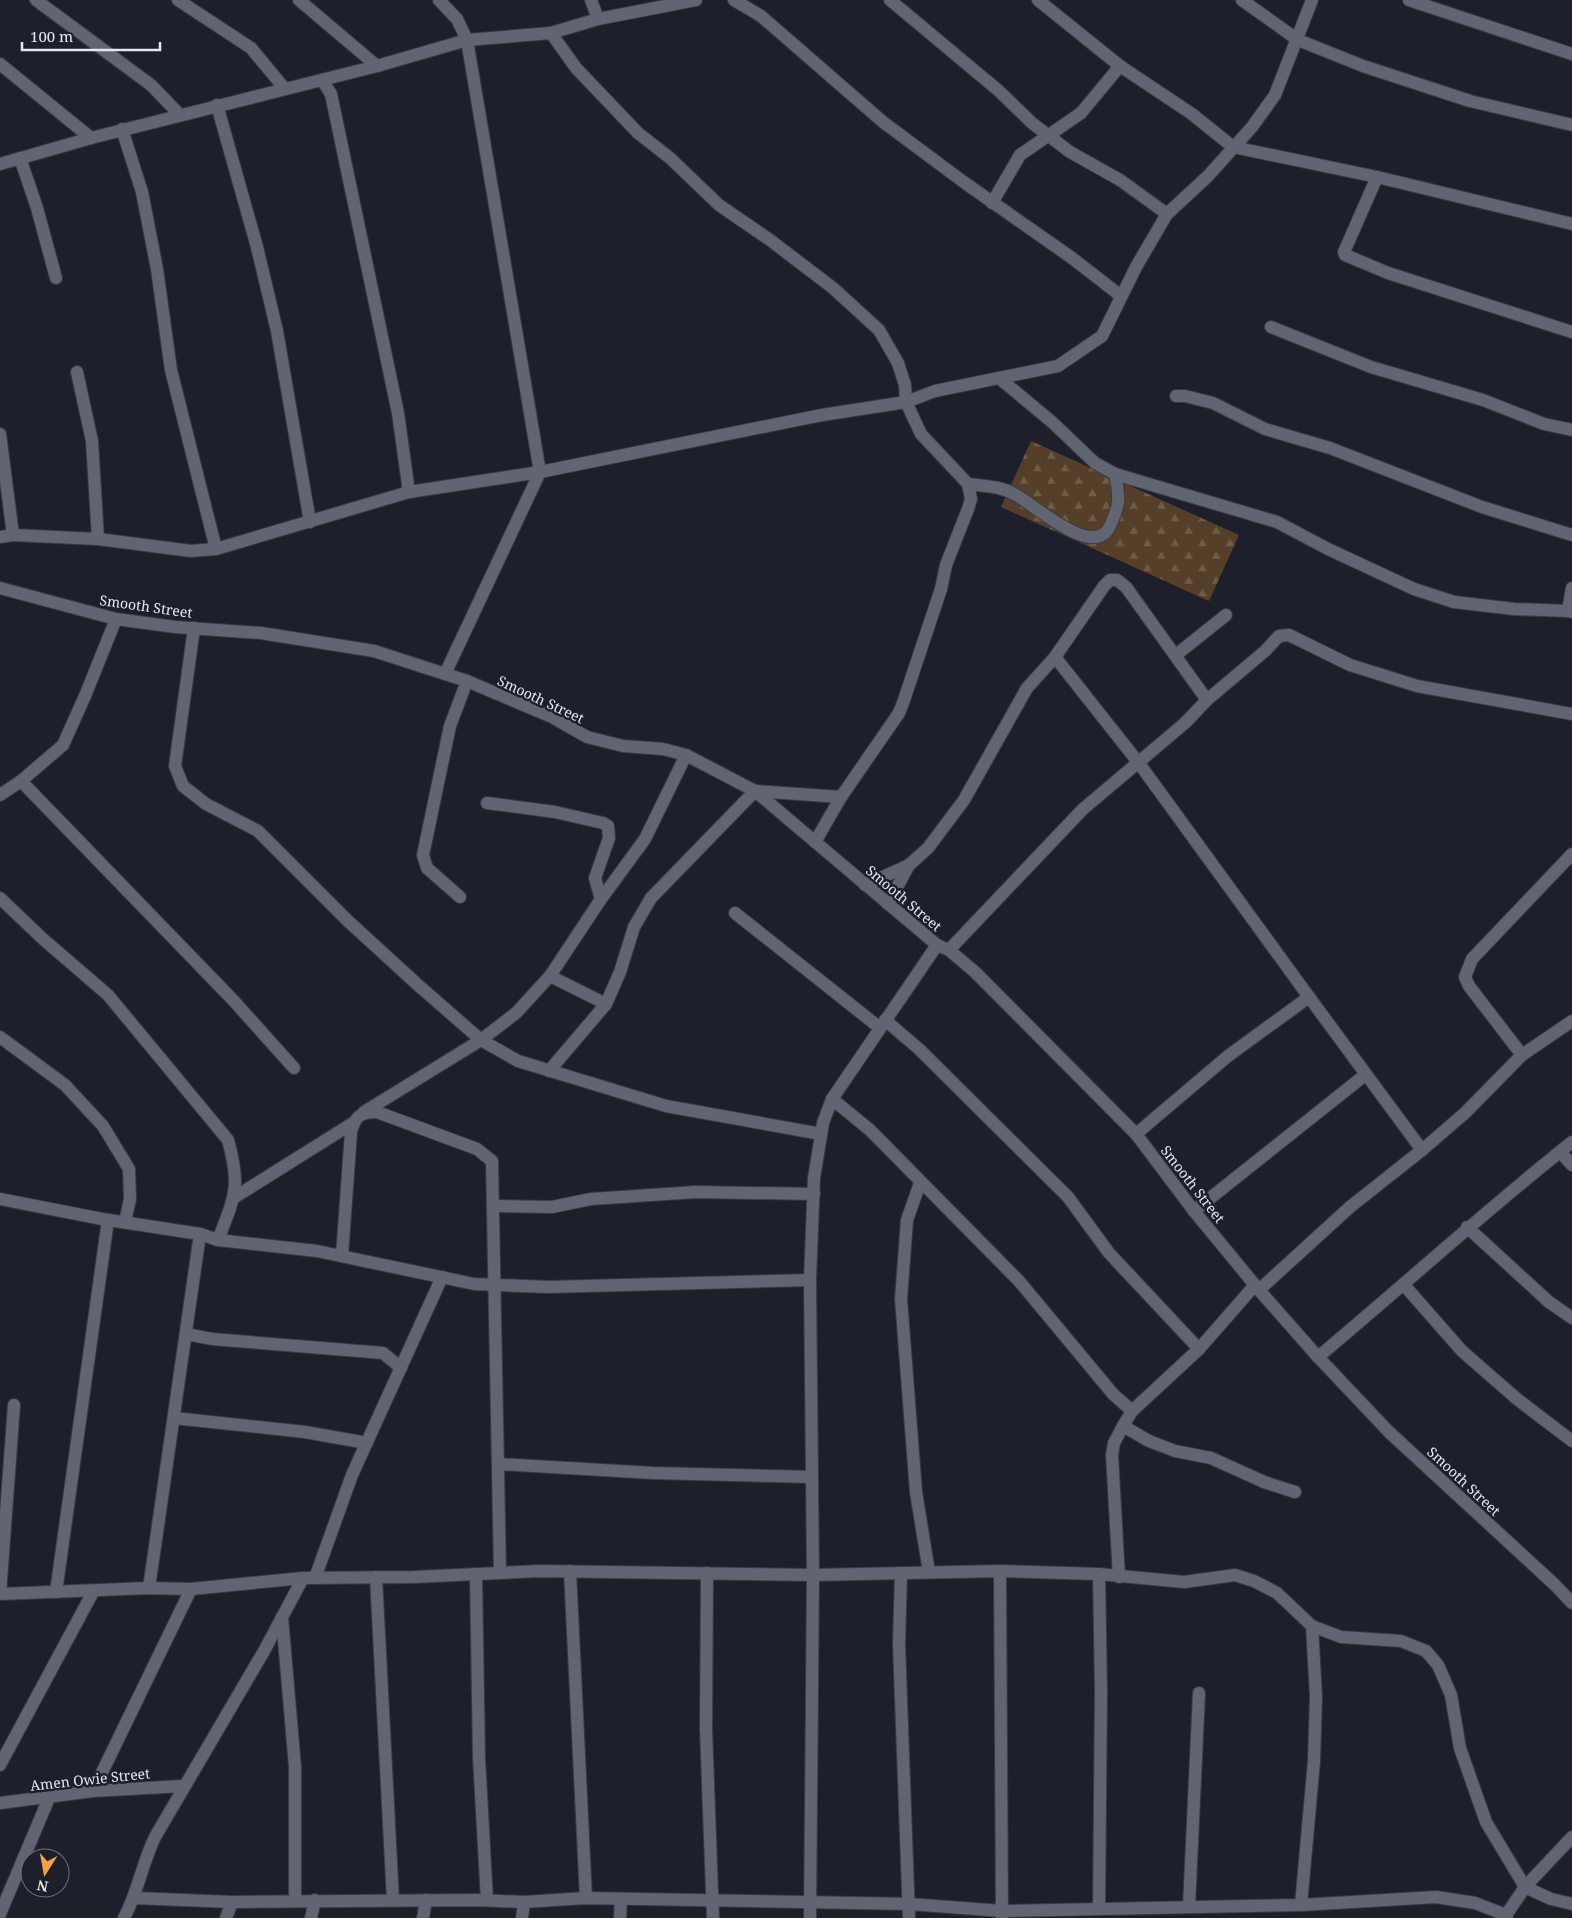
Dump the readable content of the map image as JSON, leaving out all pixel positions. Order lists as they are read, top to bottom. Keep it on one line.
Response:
{"streets":{"street":["Smooth Street","Amen Owie Street"]},"scale_bar":"100 m","north":"bottom"}
